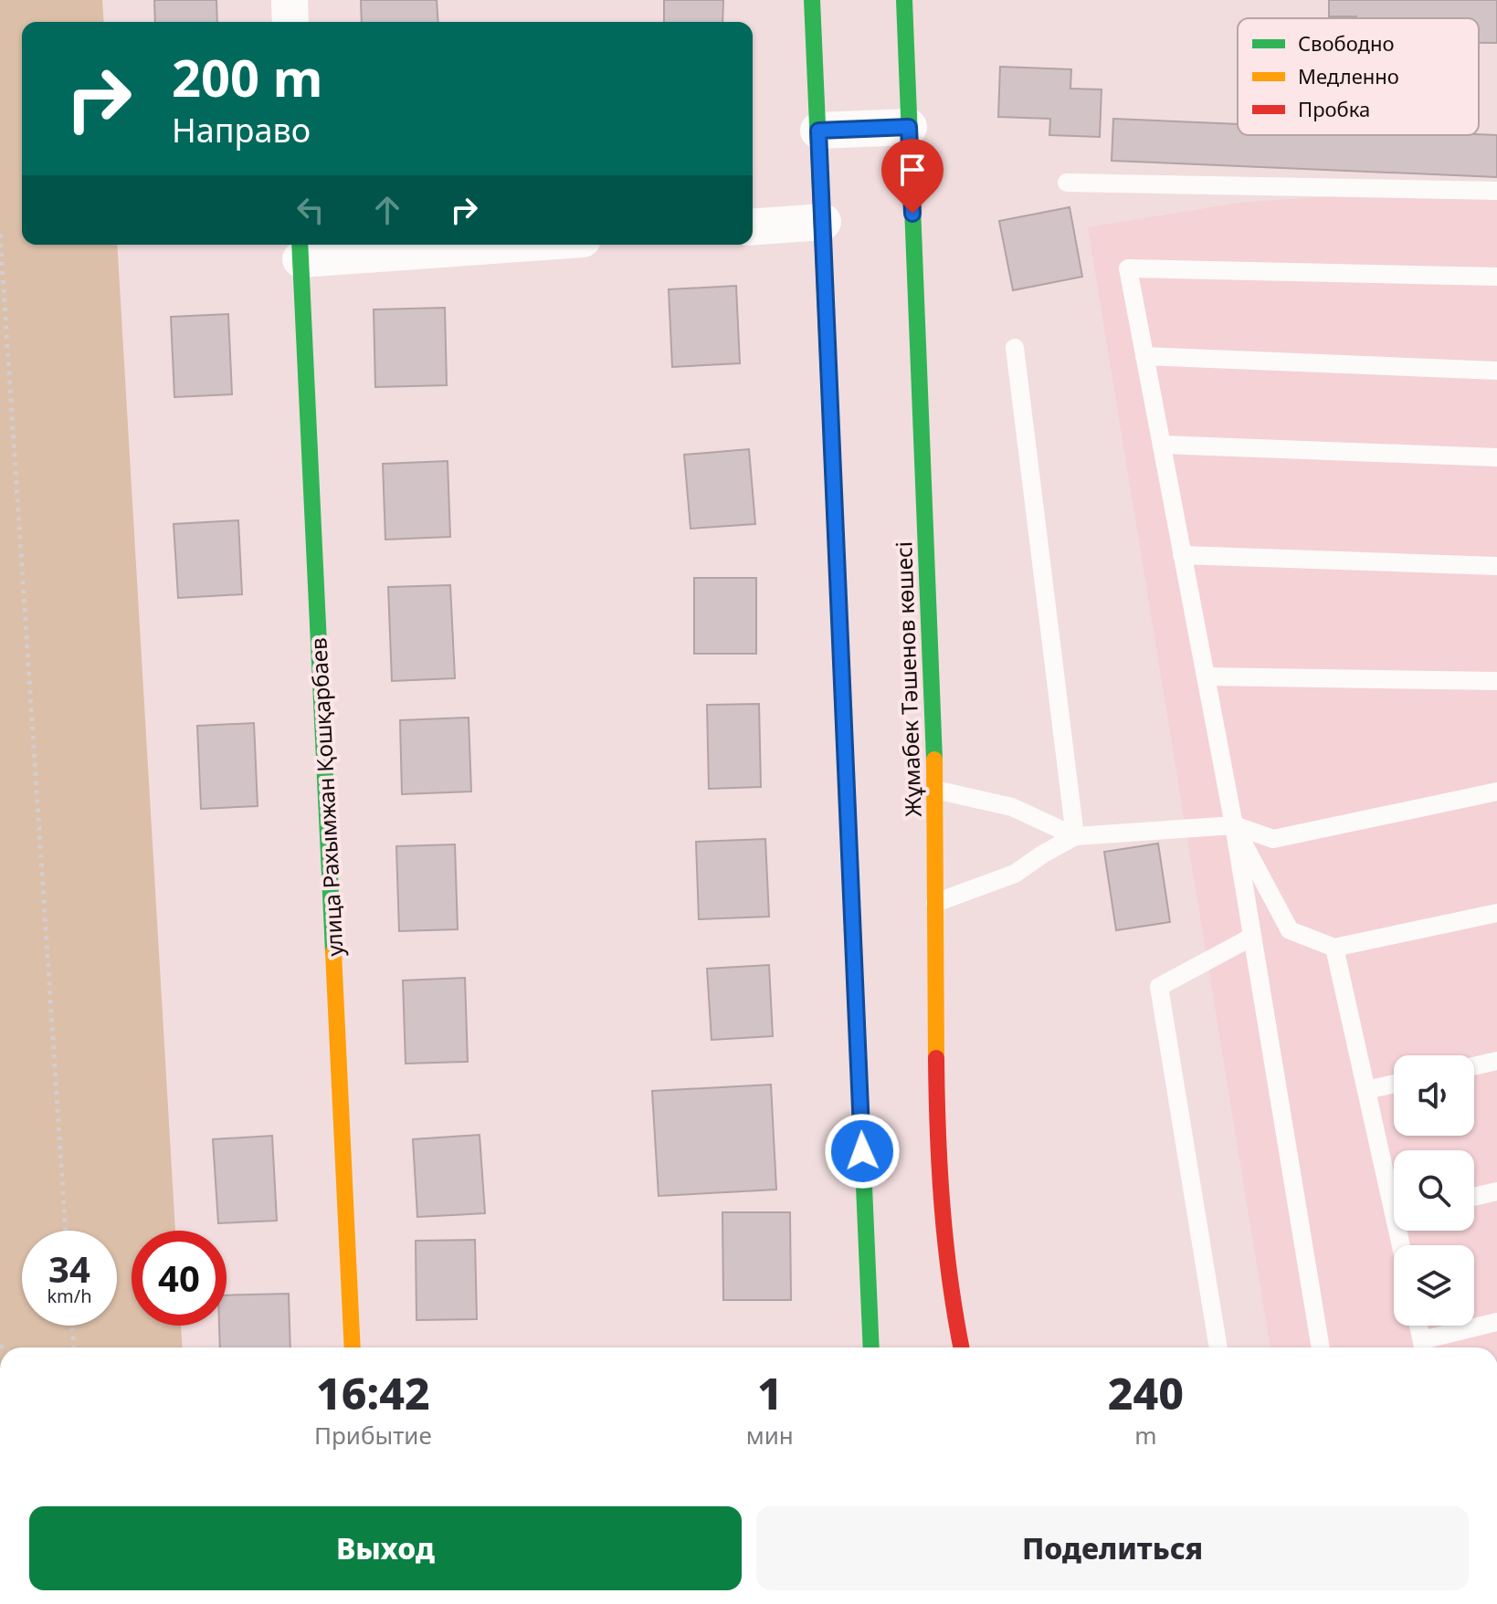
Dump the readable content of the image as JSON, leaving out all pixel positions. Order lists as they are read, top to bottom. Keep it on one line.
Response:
{"streets":{"street":["Жұмабек Тәшенов көшесі","улица Рахымжан Қошқарбаев"]},"legend":["Свободно","Медленно","Пробка"],"page":{"turn":["200 m","Направо"],"speed":"34 km/h","limit":"40","eta":["16:42","Прибытие","1","мин","240","m"],"buttons":["Выход","Поделиться"]}}
